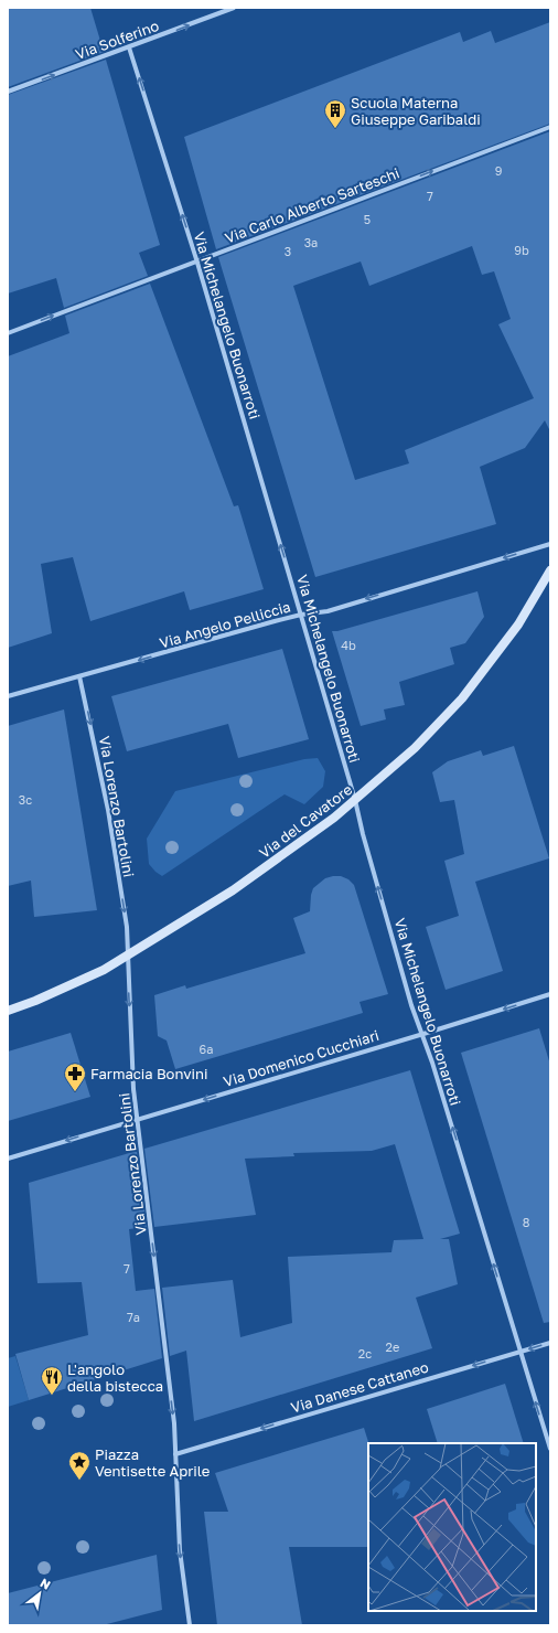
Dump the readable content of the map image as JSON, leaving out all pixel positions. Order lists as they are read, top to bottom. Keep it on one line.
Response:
{"streets":{"main road":["Via del Cavatore"],"street":["Via Solferino","Via Carlo Alberto Sarteschi","Via Michelangelo Buonarroti","Via Angelo Pelliccia","Via Lorenzo Bartolini","Via Domenico Cucchiari","Via Danese Cattaneo"]},"crossings":[["Via Solferino","Via Michelangelo Buonarroti"],["Via Carlo Alberto Sarteschi","Via Michelangelo Buonarroti"],["Via Michelangelo Buonarroti","Via Angelo Pelliccia"],["Via Michelangelo Buonarroti","Via del Cavatore"],["Via Michelangelo Buonarroti","Via Domenico Cucchiari"],["Via Michelangelo Buonarroti","Via Danese Cattaneo"],["Via Angelo Pelliccia","Via Lorenzo Bartolini"],["Via Lorenzo Bartolini","Via del Cavatore"],["Via Lorenzo Bartolini","Via Domenico Cucchiari"],["Via Lorenzo Bartolini","Via Danese Cattaneo"]],"one_way":["Via Solferino","Via Carlo Alberto Sarteschi","Via Michelangelo Buonarroti","Via Angelo Pelliccia","Via Lorenzo Bartolini","Via Domenico Cucchiari","Via Danese Cattaneo"],"places":{"building":["Scuola Materna Giuseppe Garibaldi"],"pharmacy":["Farmacia Bonvini"],"restaurant":["L'angolo della bistecca"],"place":["Piazza Ventisette Aprile"]},"house_numbers":["9","7","5","3a","9b","3","4b","3c","6a","8","7","7a","2e","2c"],"north":"top right"}
